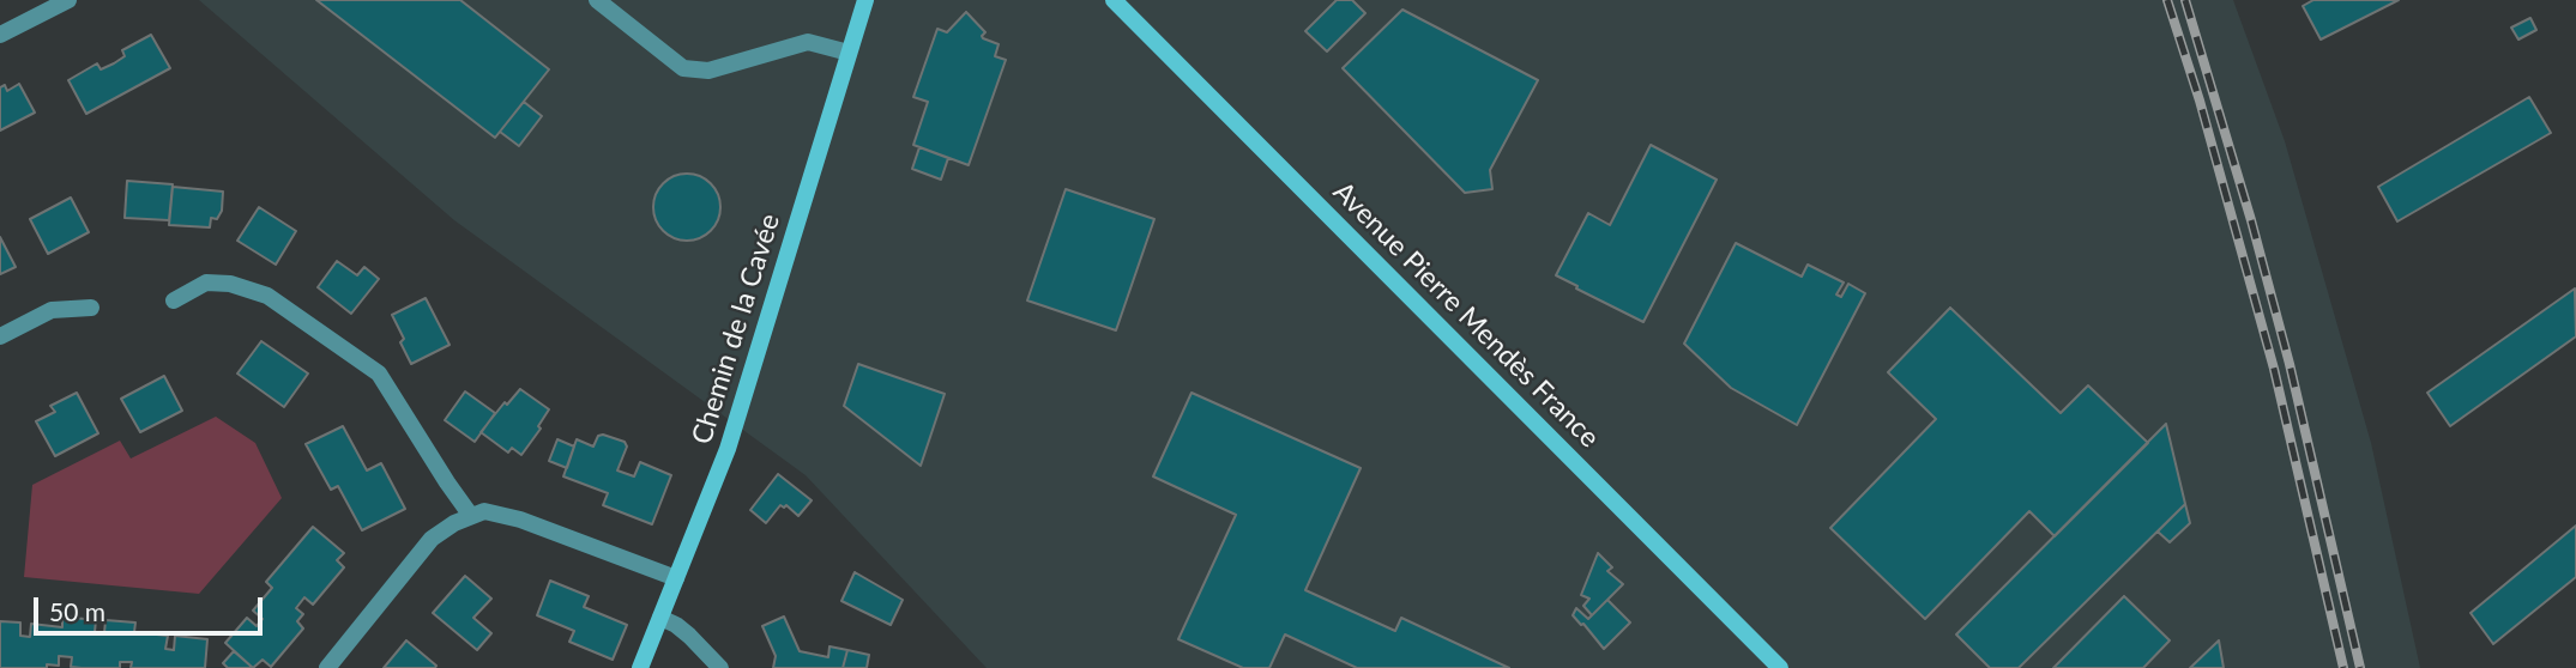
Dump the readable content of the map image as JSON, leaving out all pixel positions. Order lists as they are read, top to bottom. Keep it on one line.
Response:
{"streets":{"main road":["Avenue Pierre Mendès France","Chemin de la Cavée"]},"scale_bar":"50 m"}
